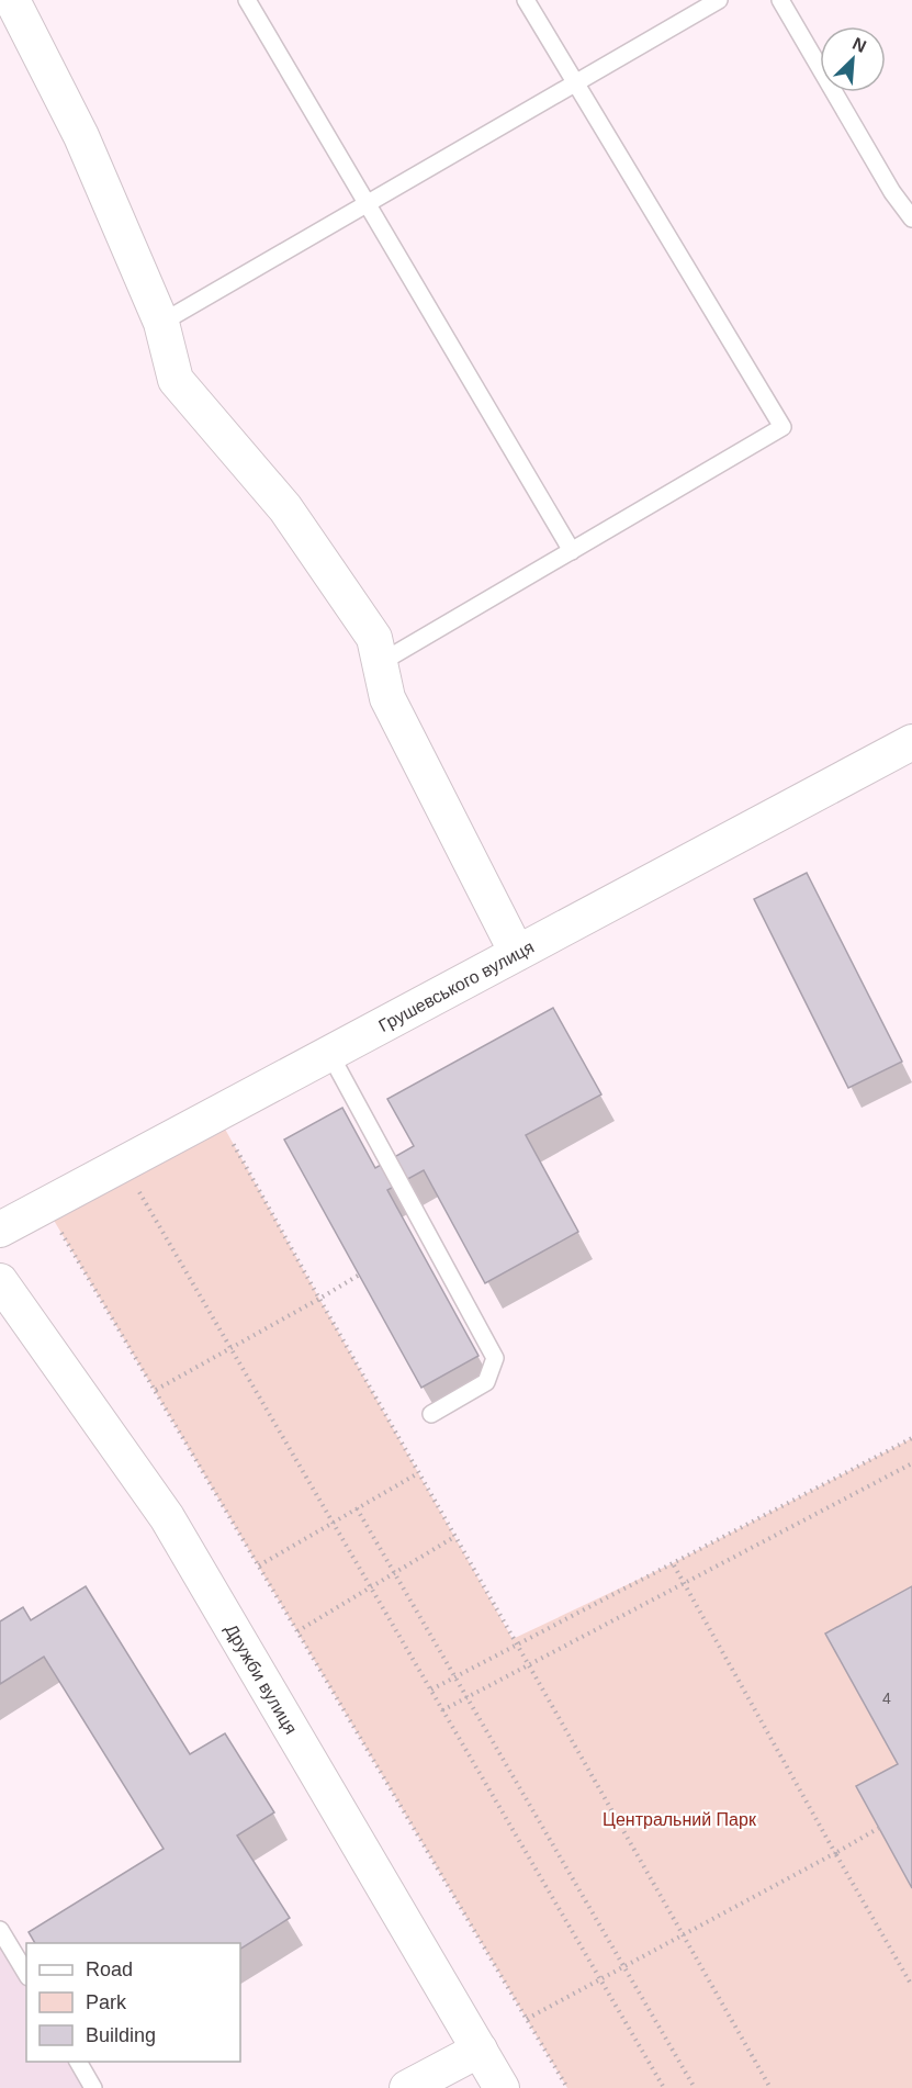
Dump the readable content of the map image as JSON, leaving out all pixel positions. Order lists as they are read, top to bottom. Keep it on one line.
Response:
{"streets":{"street":["Грушевського вулиця","Дружби вулиця"]},"parks":["Центральний Парк"],"house_numbers":["4"],"legend":["Road","Park","Building"],"north":"top right"}
